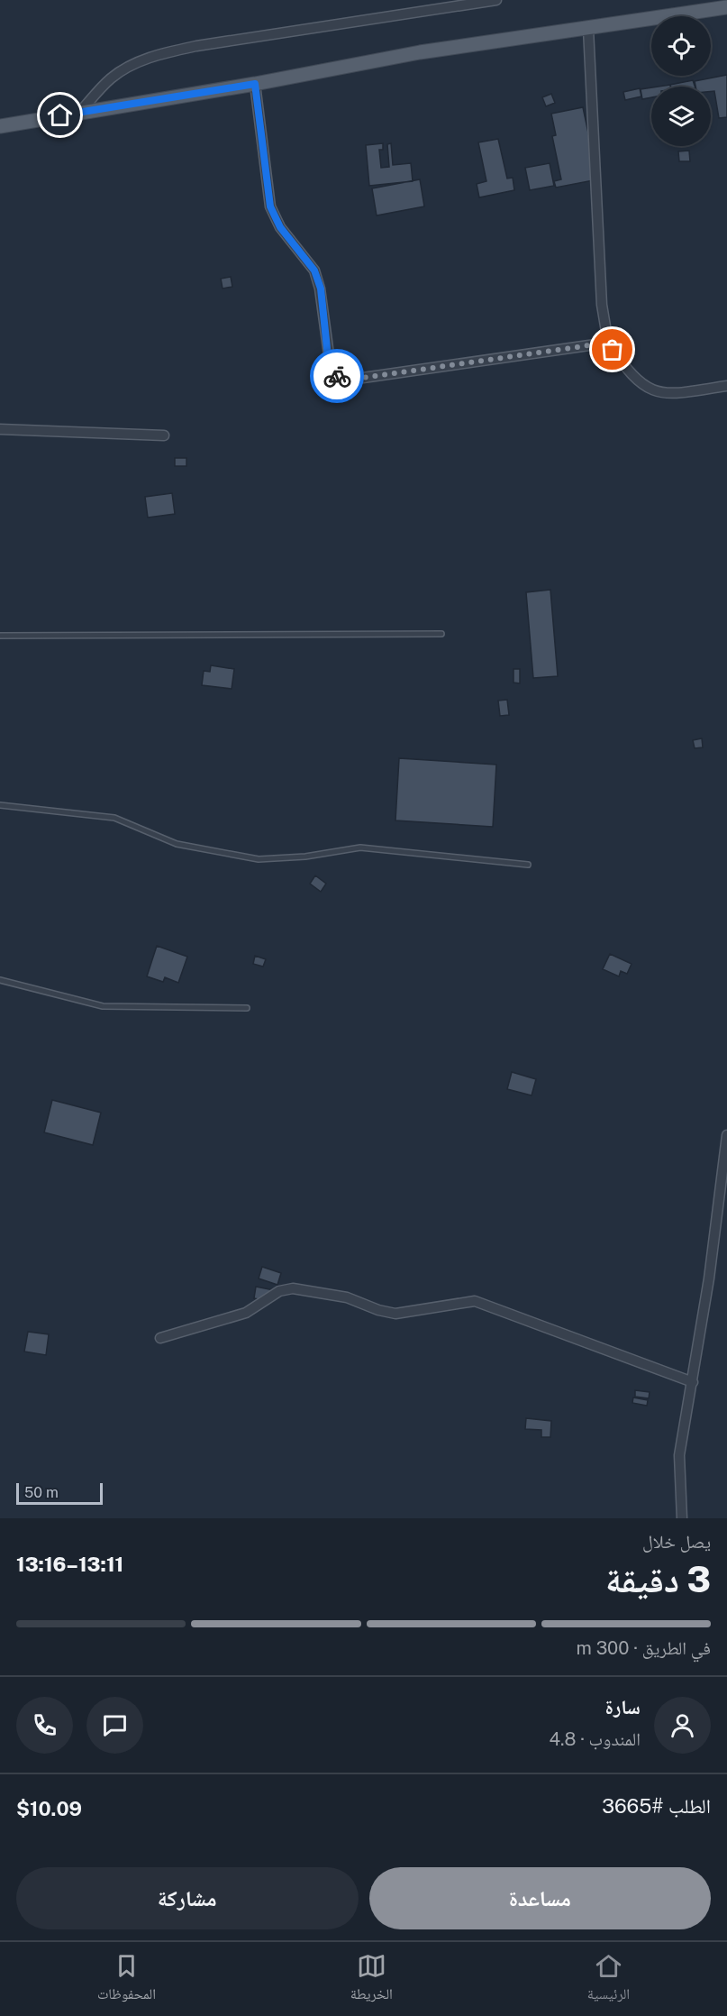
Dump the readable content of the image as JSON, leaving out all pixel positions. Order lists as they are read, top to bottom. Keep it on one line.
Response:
{"scale_bar":"50 m","page":{"scale":"50 m","heading":["3 دقيقة","يصل خلال","13:11–13:16"],"panel":["سارة","المندوب · 4.8","الطلب #3665","$10.09"],"bar":"في الطريق · 300 m","buttons":["مساعدة","مشاركة"],"tabs":["الرئيسية","الخريطة","المحفوظات"]}}
